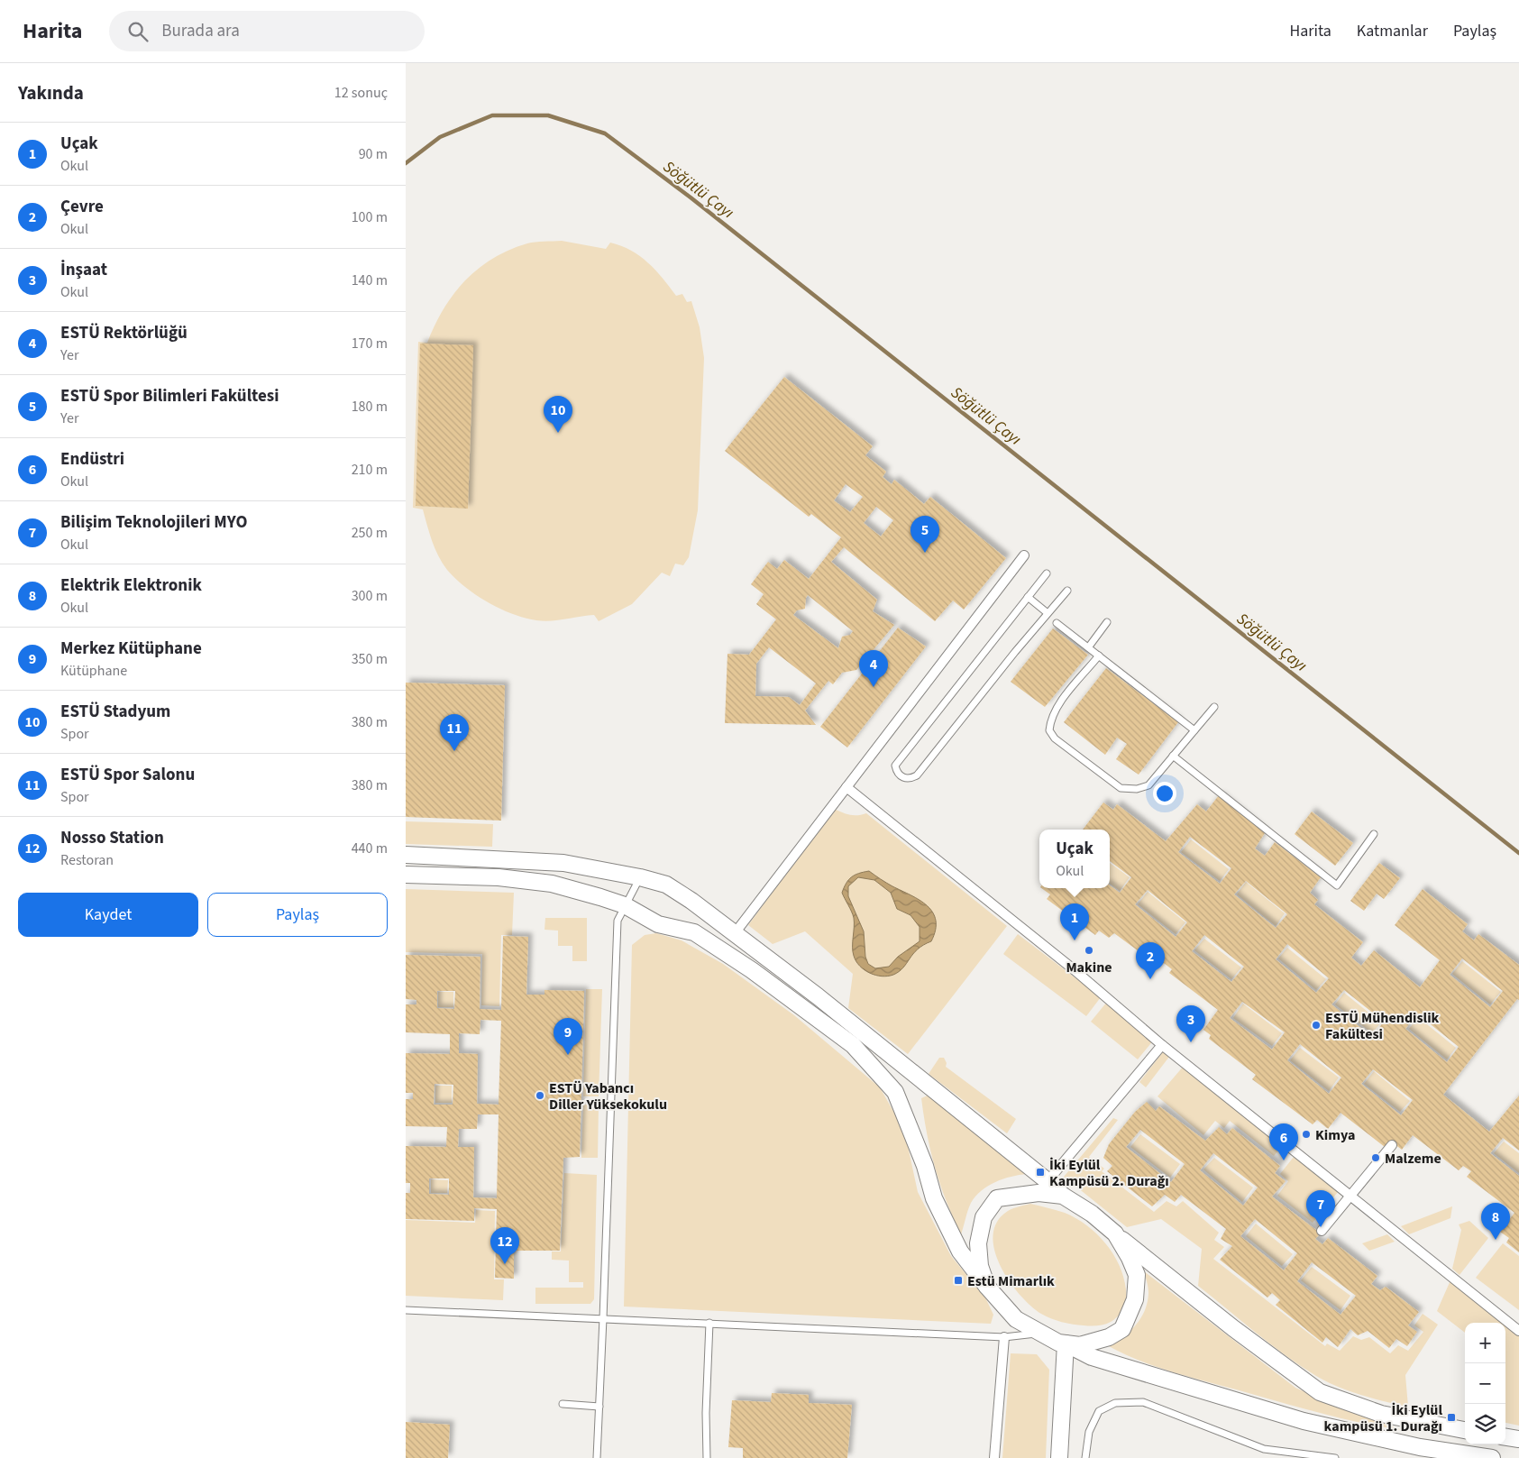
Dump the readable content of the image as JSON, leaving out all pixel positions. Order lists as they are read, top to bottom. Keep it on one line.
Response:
{"water":["Söğütlü Çayı"],"places":{"other":["Makine","ESTÜ Mühendislik Fakültesi","ESTÜ Yabancı Diller Yüksekokulu","Kimya","Malzeme"],"transit":["İki Eylül Kampüsü 2. Durağı","Estü Mimarlık","İki Eylül kampüsü 1. Durağı"]},"page":{"header":"Harita","search":"Burada ara","nav":["Harita","Katmanlar","Paylaş"],"heading":["Yakında","12 sonuç"],"list":[{"mark":"1","name":"Uçak","note":"Okul","value":"90 m"},{"mark":"2","name":"Çevre","note":"Okul","value":"100 m"},{"mark":"3","name":"İnşaat","note":"Okul","value":"140 m"},{"mark":"4","name":"ESTÜ Rektörlüğü","note":"Yer","value":"170 m"},{"mark":"5","name":"ESTÜ Spor Bilimleri Fakültesi","note":"Yer","value":"180 m"},{"mark":"6","name":"Endüstri","note":"Okul","value":"210 m"},{"mark":"7","name":"Bilişim Teknolojileri MYO","note":"Okul","value":"250 m"},{"mark":"8","name":"Elektrik Elektronik","note":"Okul","value":"300 m"},{"mark":"9","name":"Merkez Kütüphane","note":"Kütüphane","value":"350 m"},{"mark":"10","name":"ESTÜ Stadyum","note":"Spor","value":"380 m"},{"mark":"11","name":"ESTÜ Spor Salonu","note":"Spor","value":"380 m"},{"mark":"12","name":"Nosso Station","note":"Restoran","value":"440 m"}],"pins":["10","5","4","11","1","2","3","9","6","7","8","12"],"popup":["Uçak","Okul"],"buttons":["Kaydet","Paylaş"],"map_buttons":["+","−"]}}
